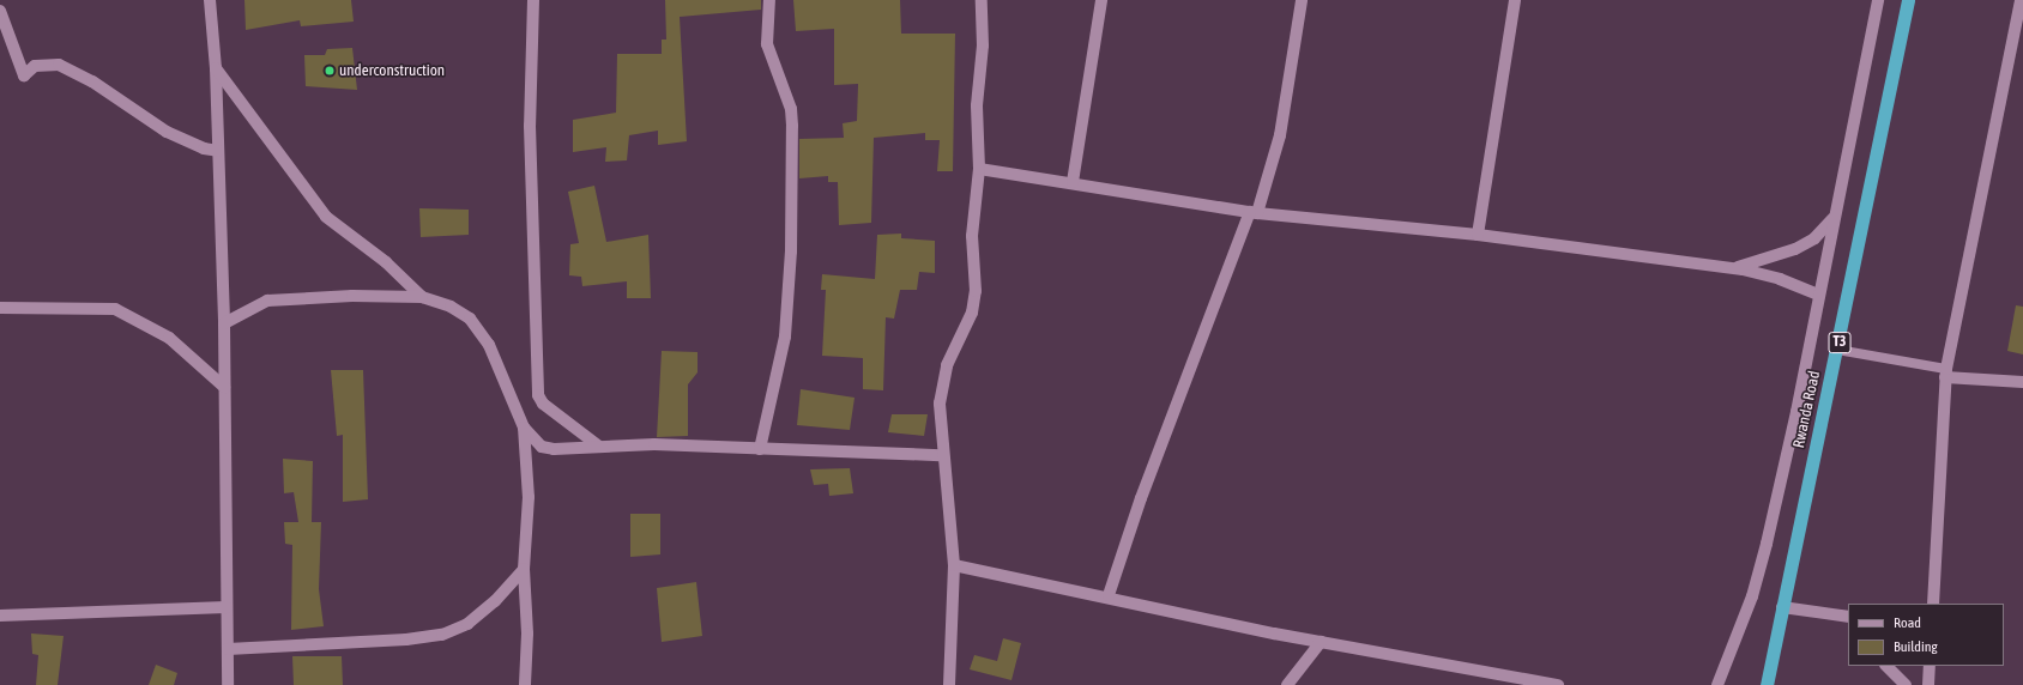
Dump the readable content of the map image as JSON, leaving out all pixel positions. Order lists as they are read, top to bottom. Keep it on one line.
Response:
{"streets":{"highway":["T3","Rwanda Road"]},"places":["underconstruction"],"legend":["Road","Building"]}
